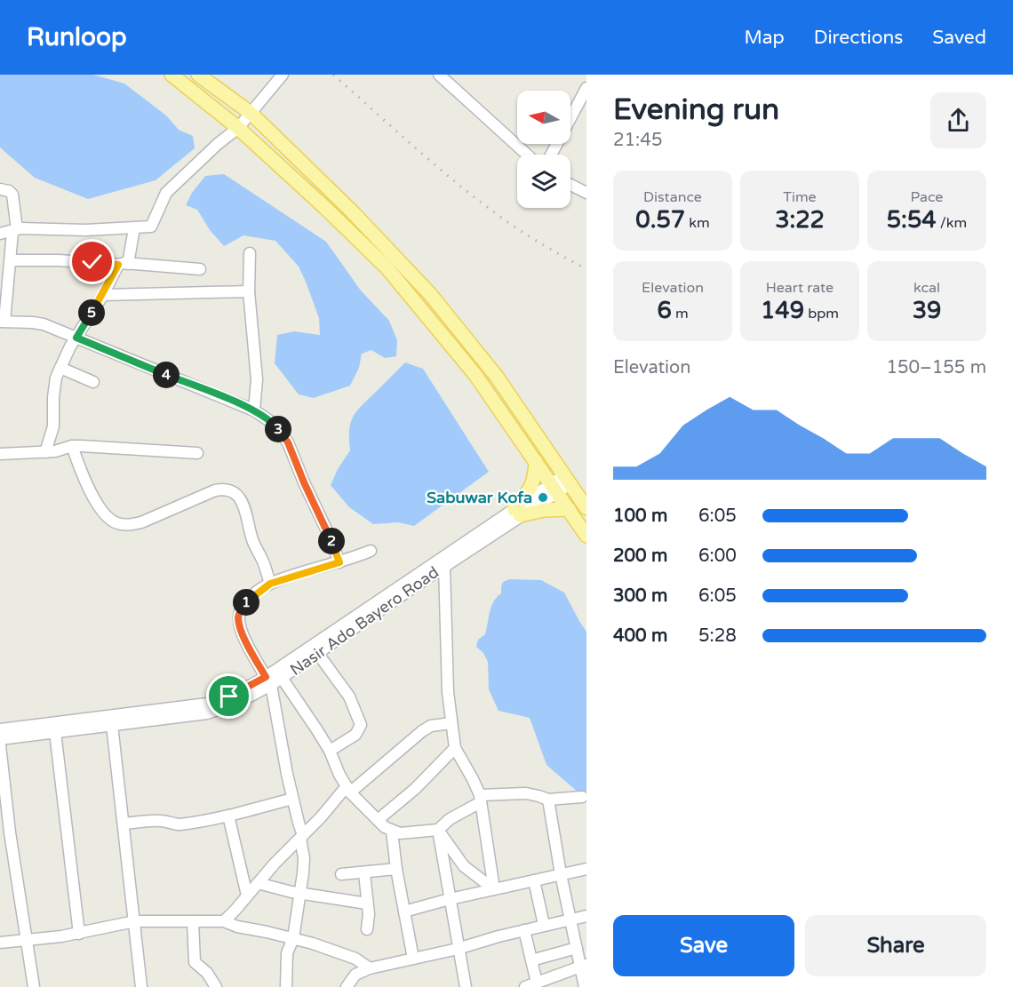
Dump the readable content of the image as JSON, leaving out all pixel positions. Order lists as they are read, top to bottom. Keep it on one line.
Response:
{"streets":{"street":["Nasir Ado Bayero Road"]},"places":["Sabuwar Kofa"],"north":"left","page":{"header":"Runloop","nav":["Map","Directions","Saved"],"heading":["Evening run","21:45"],"stats":[["Distance","0.57 km"],["Time","3:22"],["Pace","5:54 /km"],["Elevation","6 m"],["Heart rate","149 bpm"],["kcal","39"]],"pins":["5","4","3","2","1"],"chart":["Elevation","150–155 m"],"list":[{"name":"100 m","note":"6:05"},{"name":"200 m","note":"6:00"},{"name":"300 m","note":"6:05"},{"name":"400 m","note":"5:28"}],"buttons":["Save","Share"]}}
